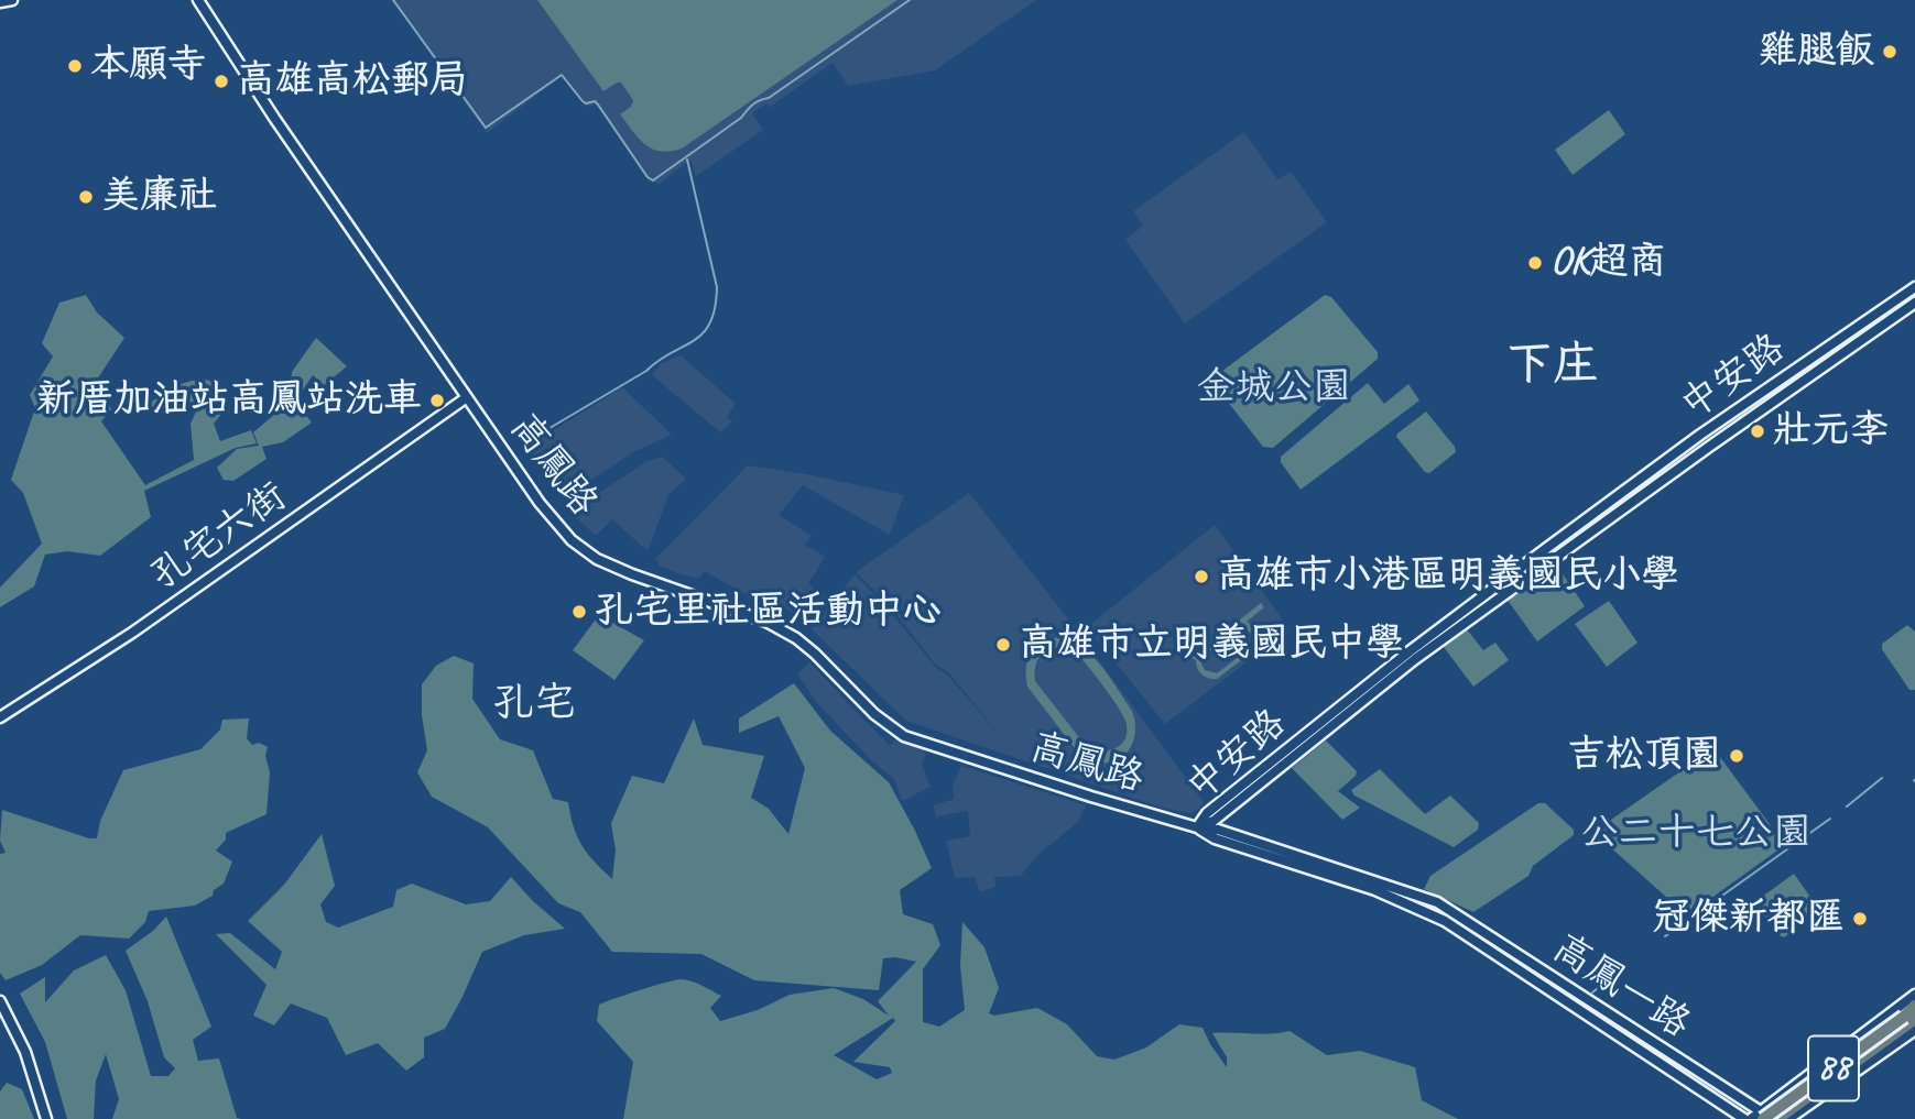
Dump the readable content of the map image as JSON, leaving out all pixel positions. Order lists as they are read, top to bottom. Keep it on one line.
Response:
{"streets":{"highway":["88"],"street":["中安路","高鳳路","孔宅六街","高鳳一路"]},"crossings":[["中安路","高鳳路"],["高鳳路","孔宅六街"],["高鳳路","高鳳一路"],["高鳳一路","88"]],"districts":["下庄","孔宅"],"parks":["金城公園","公二十七公園"],"places":["雞腿飯","本願寺","高雄高松郵局","美廉社","OK超商","新厝加油站高鳳站洗車","壯元李","高雄市小港區明義國民小學","孔宅里社區活動中心","高雄市立明義國民中學","吉松頂園","冠傑新都匯"]}
